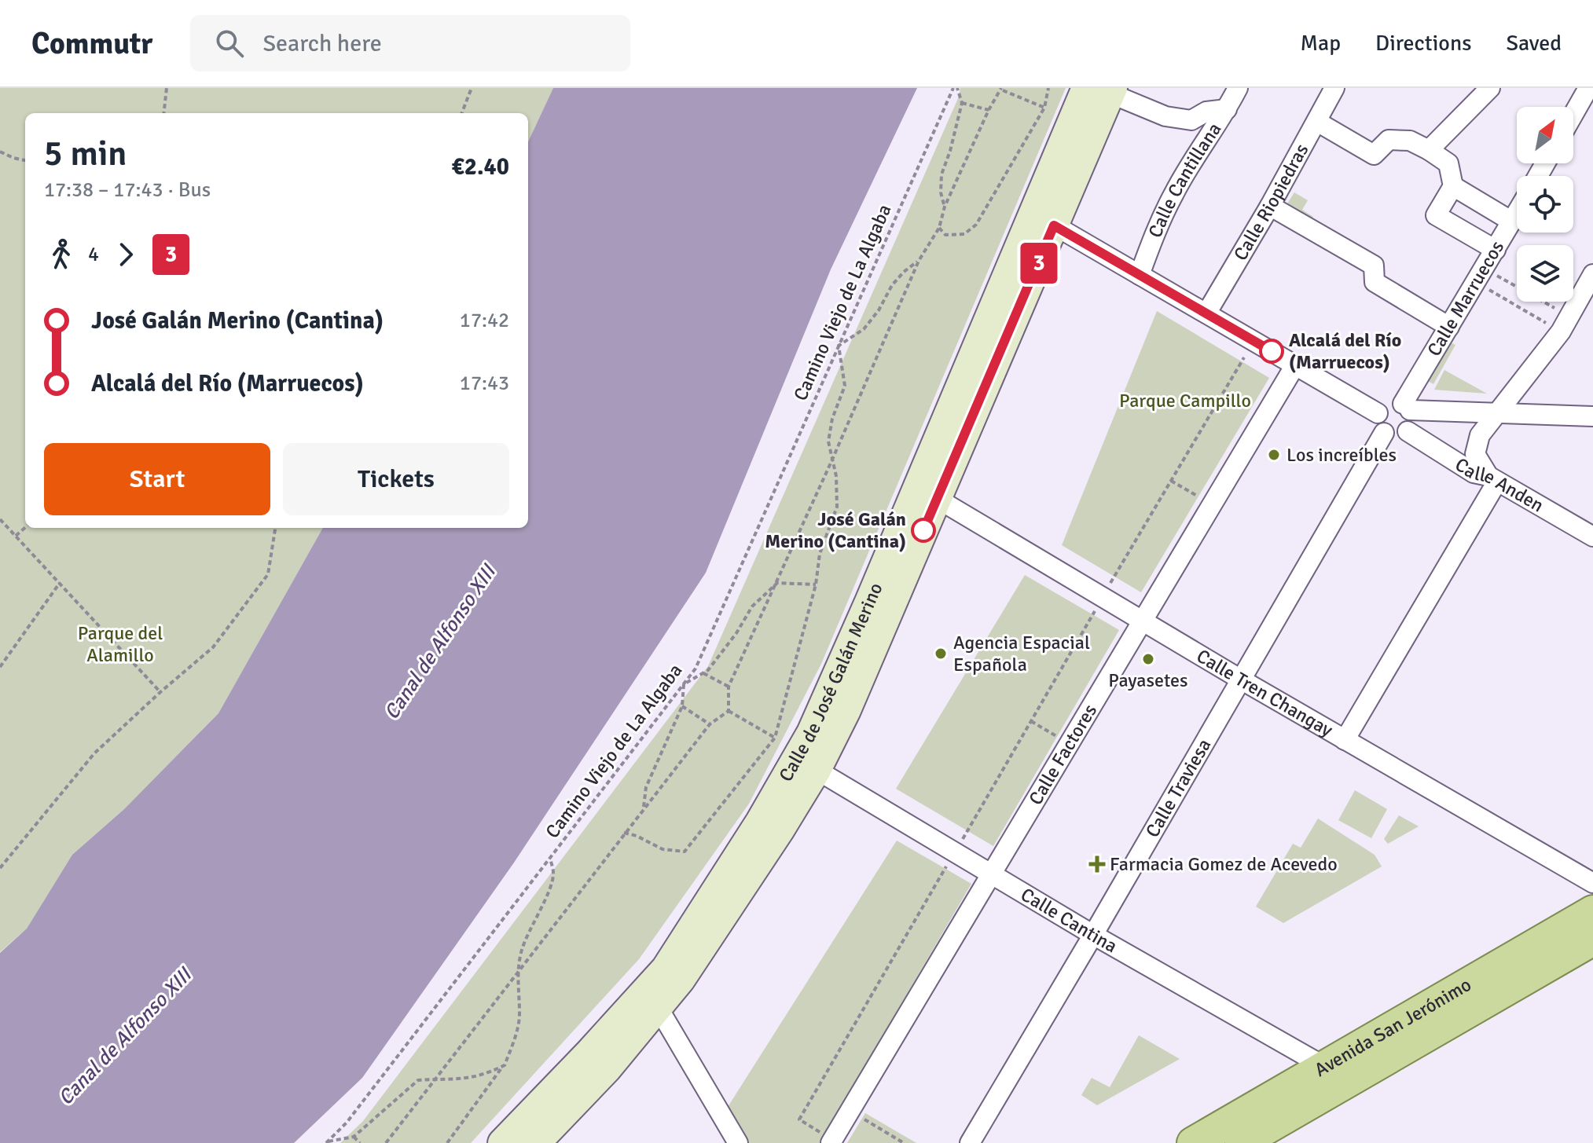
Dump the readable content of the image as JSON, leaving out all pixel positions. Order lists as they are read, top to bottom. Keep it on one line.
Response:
{"streets":{"main road":["Calle de José Galán Merino","Avenida San Jerónimo"],"street":["Calle Cantillana","Calle Riopiedras","Calle Marruecos","Calle Anden","Calle Tren Changay","Calle Factores","Calle Traviesa","Calle Cantina"],"path":["Camino Viejo de La Algaba"]},"crossings":[["Calle Marruecos","Calle Anden"],["Calle Marruecos","Calle Traviesa"],["Calle Anden","Calle Traviesa"],["Calle de José Galán Merino","Calle Tren Changay"],["Calle de José Galán Merino","Calle Cantina"],["Calle Tren Changay","Calle Factores"],["Calle Tren Changay","Calle Traviesa"],["Calle Factores","Calle Cantina"],["Calle Traviesa","Calle Cantina"],["Calle Cantina","Avenida San Jerónimo"]],"water":["Canal de Alfonso XIII"],"parks":["Parque Campillo","Parque del Alamillo"],"places":{"other":["Alcalá del Río (Marruecos)","Los increíbles","José Galán Merino (Cantina)","Agencia Espacial Española","Payasetes"],"health":["Farmacia Gomez de Acevedo"]},"lines":["bus line 3"],"north":"top right","page":{"header":"Commutr","search":"Search here","nav":["Map","Directions","Saved"],"on_map":"3","heading":["5 min","17:38 – 17:43 · Bus","€2.40"],"legs":["4","3"],"list":[{"name":"José Galán Merino (Cantina)","value":"17:42"},{"name":"Alcalá del Río (Marruecos)","value":"17:43"}],"buttons":["Start","Tickets"]}}
